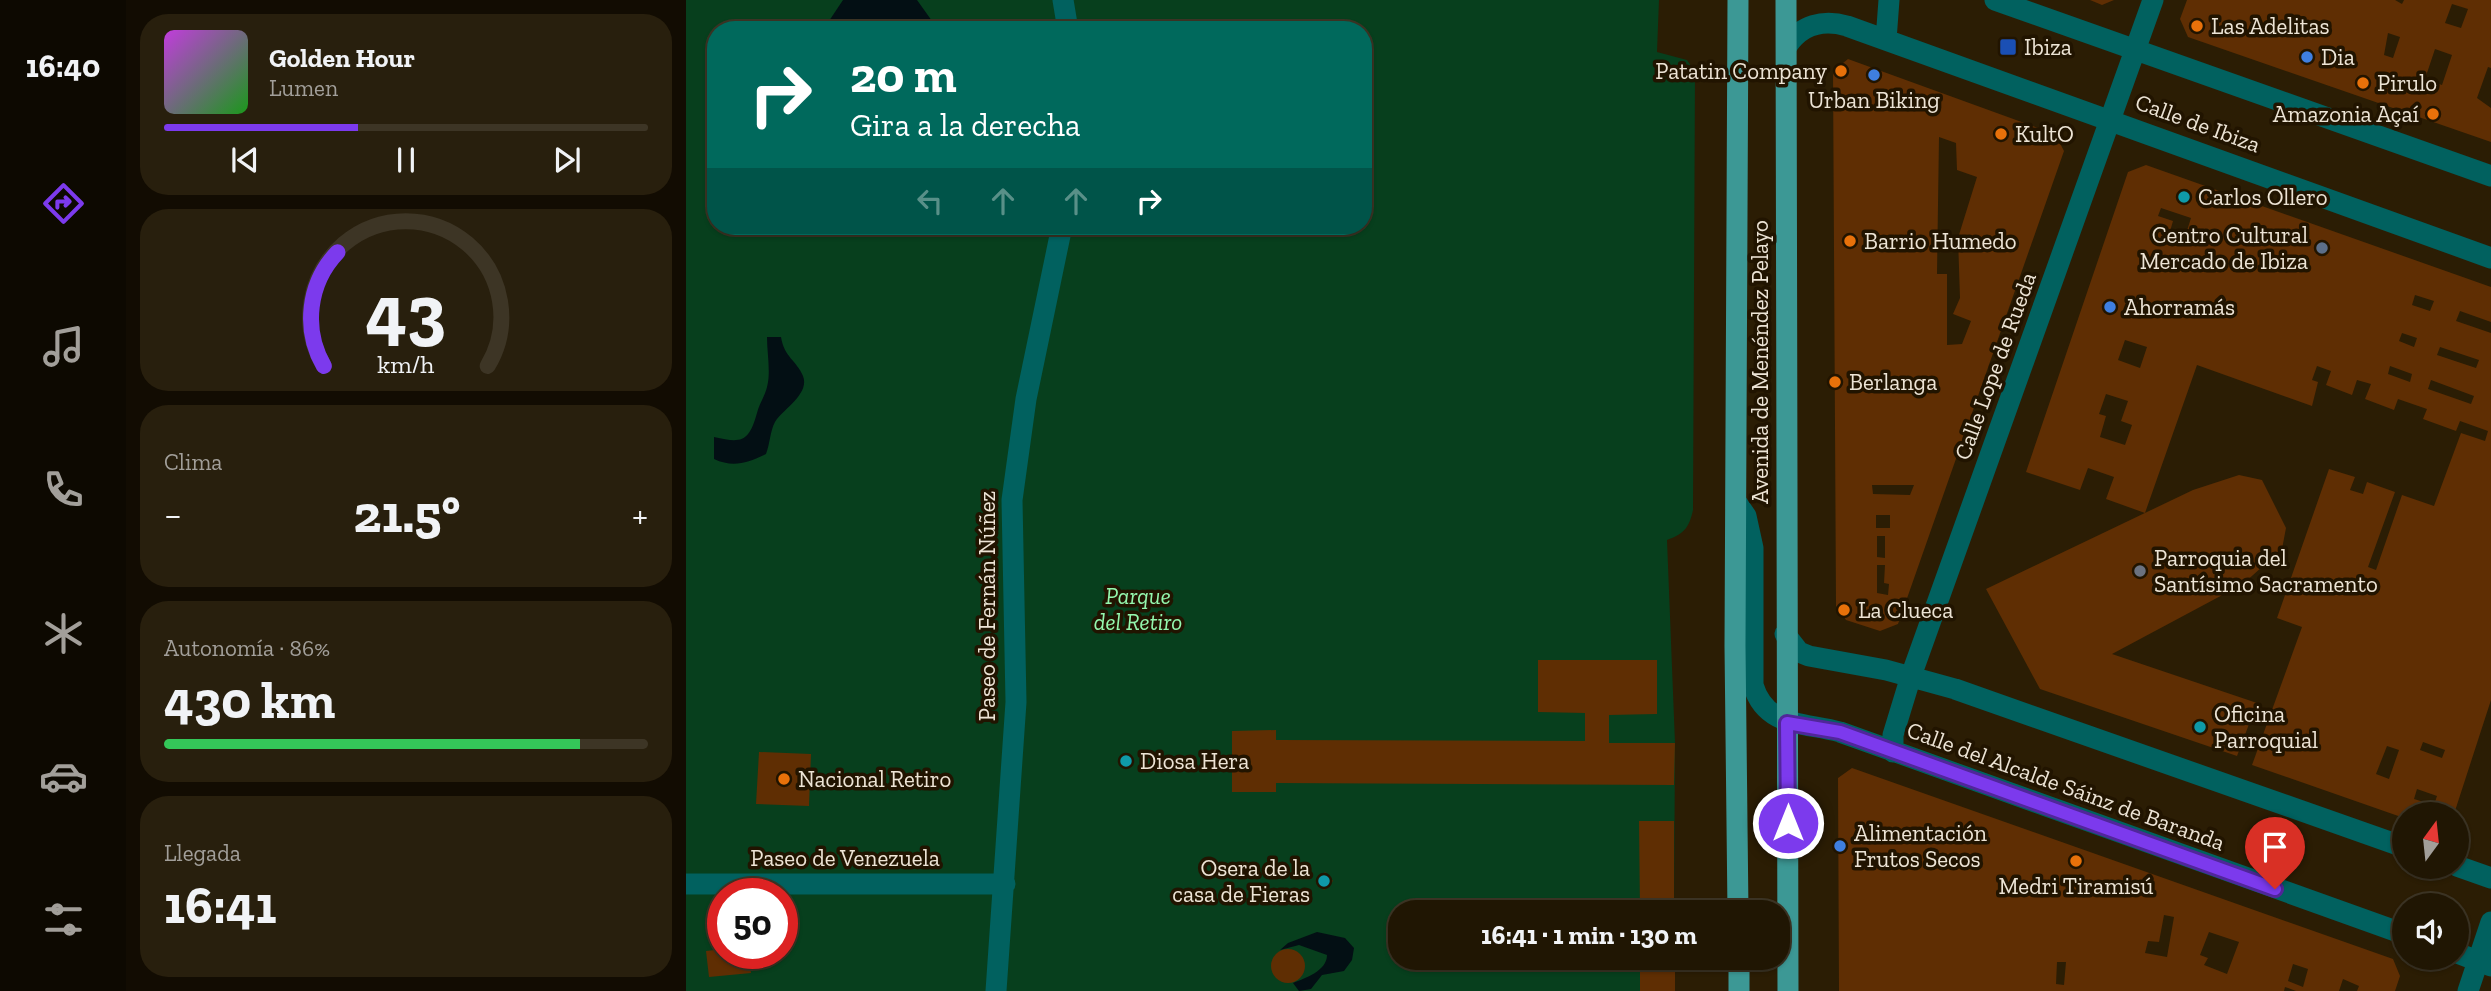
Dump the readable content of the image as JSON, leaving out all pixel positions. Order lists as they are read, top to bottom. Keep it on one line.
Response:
{"streets":{"main road":["Avenida de Menéndez Pelayo"],"street":["Calle de Ibiza","Calle Lope de Rueda","Paseo de Fernán Núñez","Calle del Alcalde Sáinz de Baranda","Paseo de Venezuela"]},"crossings":[["Calle de Ibiza","Avenida de Menéndez Pelayo"],["Calle de Ibiza","Calle Lope de Rueda"],["Avenida de Menéndez Pelayo","Calle del Alcalde Sáinz de Baranda"],["Calle Lope de Rueda","Calle del Alcalde Sáinz de Baranda"],["Paseo de Fernán Núñez","Paseo de Venezuela"]],"parks":["Parque del Retiro"],"places":{"other":["Las Adelitas","Dia","Patatin Company","Urban Biking","Pirulo","Amazonia Açaí","KultO","Carlos Ollero","Barrio Humedo","Centro Cultural Mercado de Ibiza","Ahorramás","Berlanga","Parroquia del Santísimo Sacramento","La Clueca","Oficina Parroquial","Diosa Hera","Nacional Retiro","Alimentación Frutos Secos","Medri Tiramisú","Osera de la casa de Fieras"],"transit":["Ibiza"]},"north":"top","page":{"tabs":"16:40","turn":["20 m","Gira a la derecha"],"song":["Golden Hour","Lumen"],"tile":["Clima",["Autonomía · 86%","430 km"],["Llegada","16:41"]],"heat":["−","21.5°","+"],"limit":"50","trip":"16:41 · 1 min · 130 m","gauge":["43","km/h"]}}
